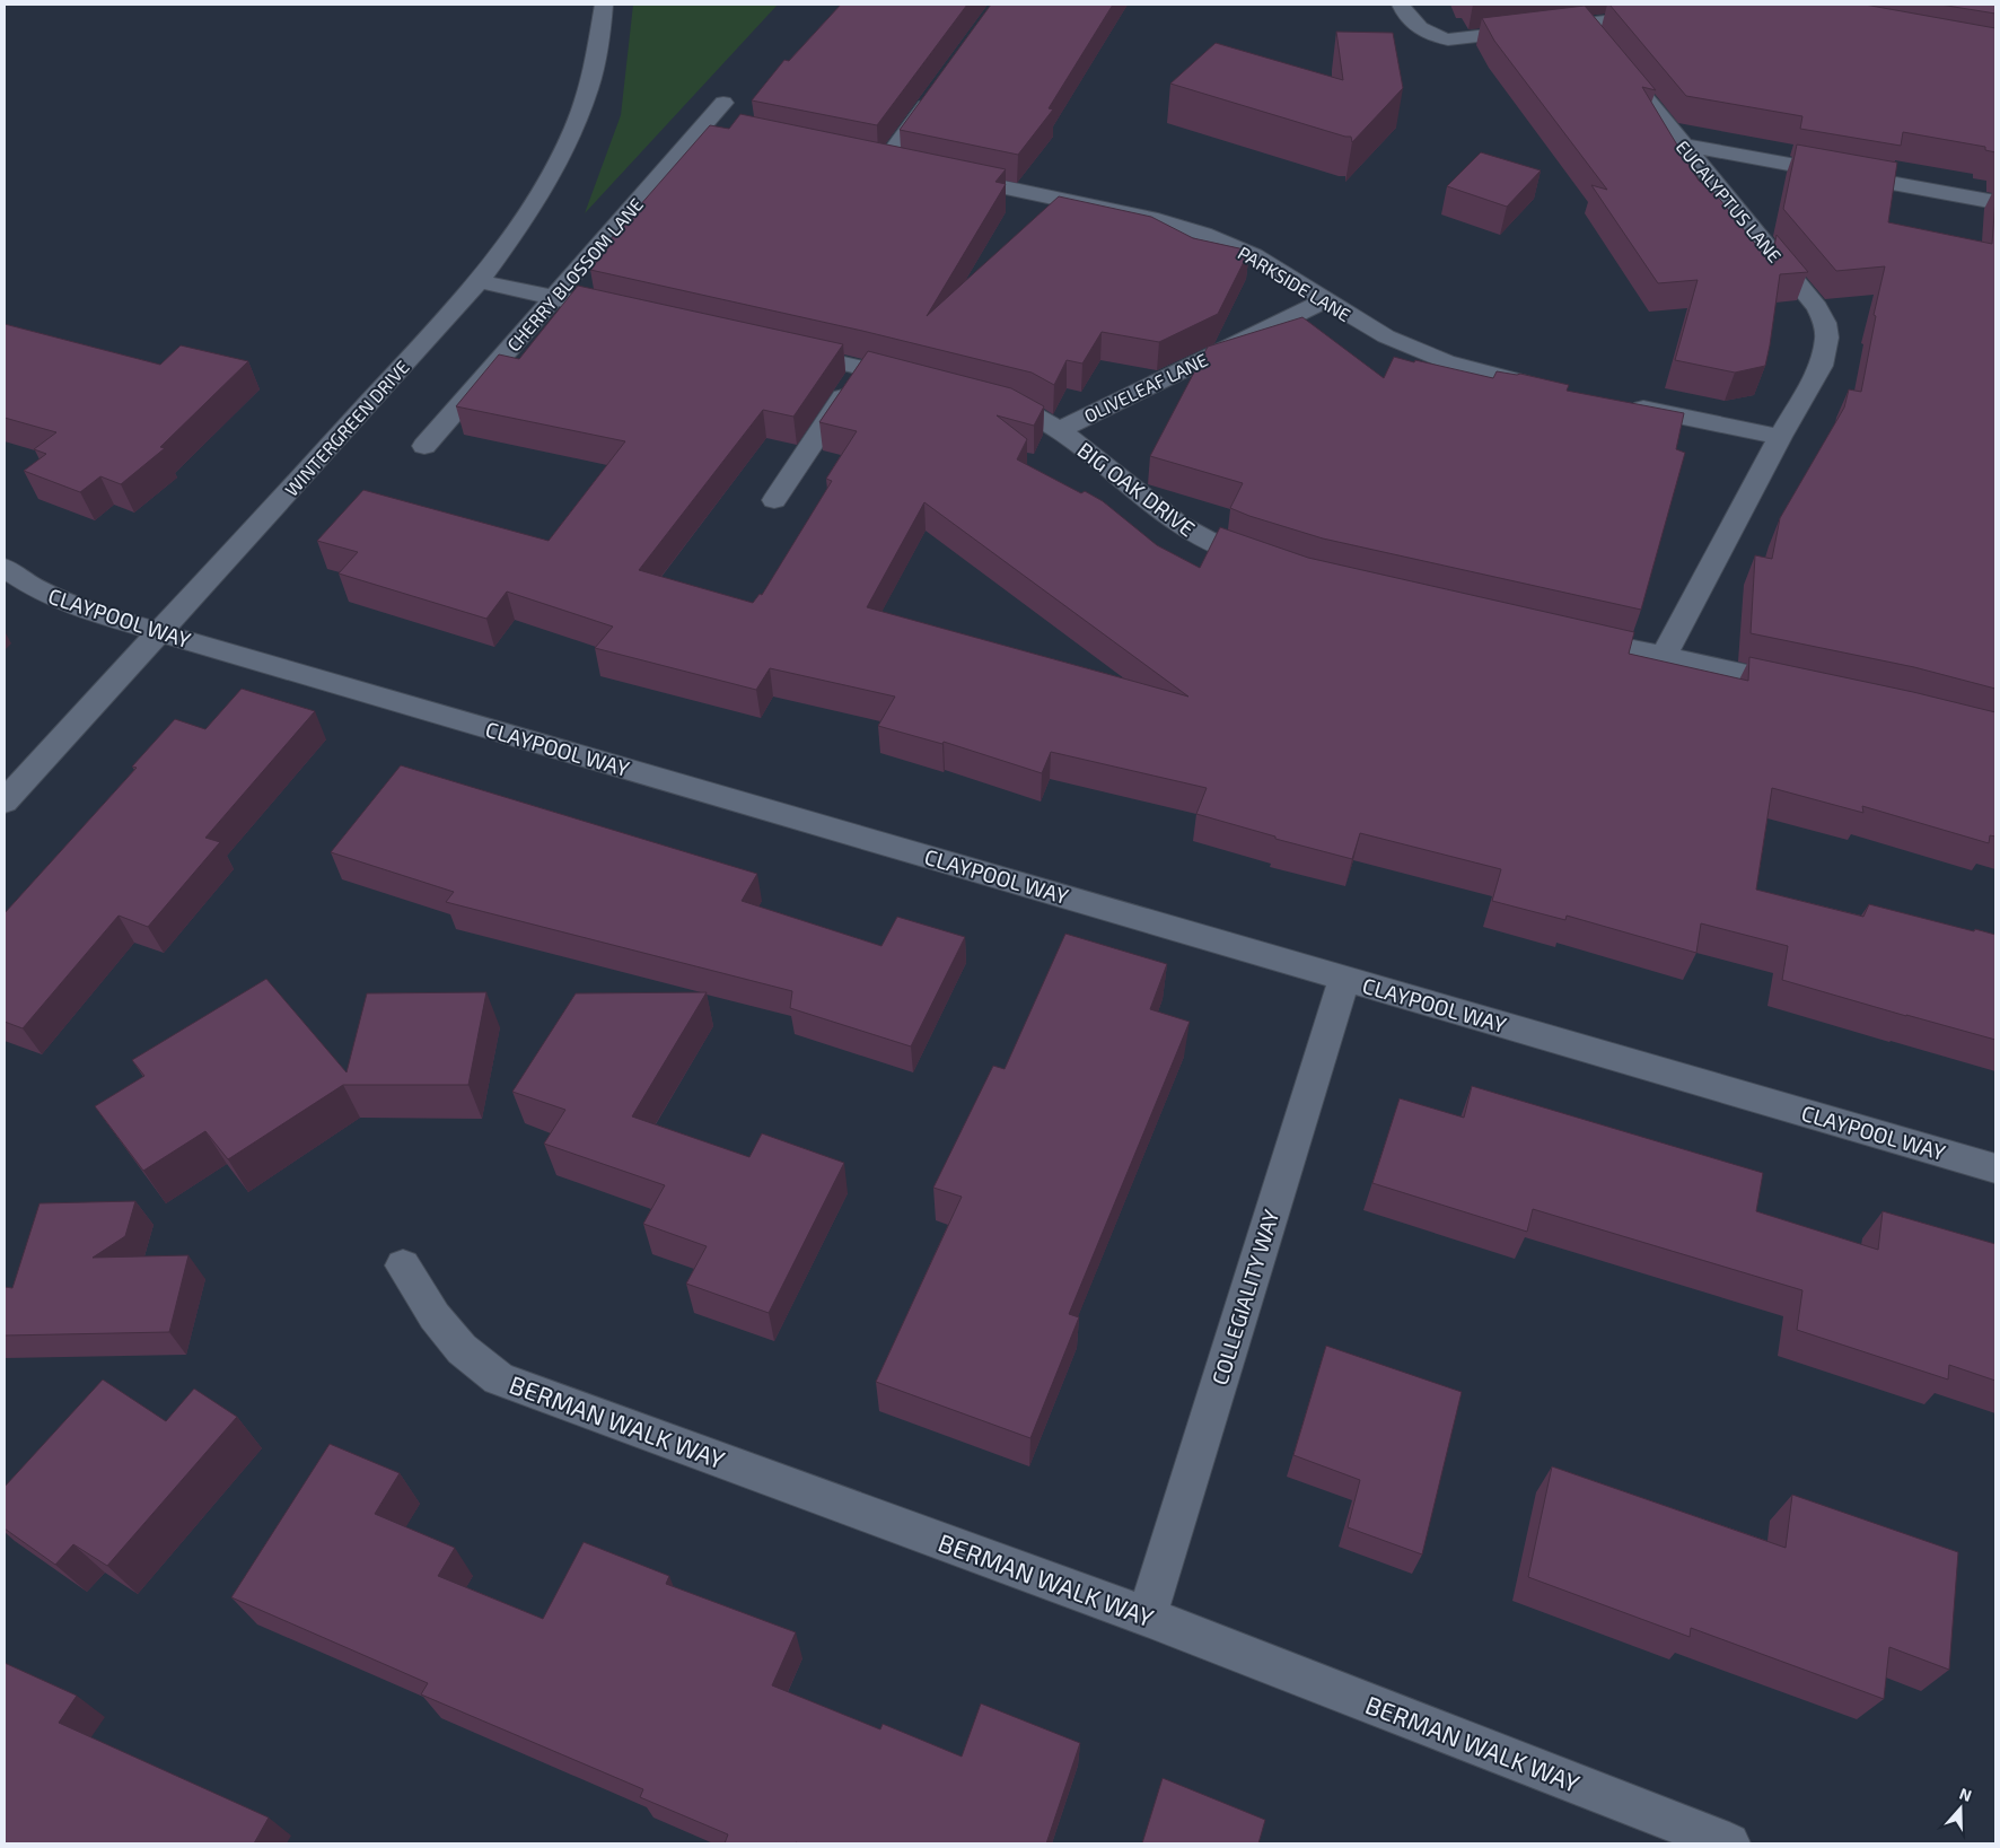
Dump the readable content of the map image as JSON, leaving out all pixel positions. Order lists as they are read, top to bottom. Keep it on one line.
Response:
{"streets":{"street":["EUCALYPTUS LANE","CHERRY BLOSSOM LANE","PARKSIDE LANE","OLIVELEAF LANE","WINTERGREEN DRIVE","BIG OAK DRIVE","CLAYPOOL WAY","COLLEGIALITY WAY","BERMAN WALK WAY"]},"crossings":[["PARKSIDE LANE","OLIVELEAF LANE"],["OLIVELEAF LANE","BIG OAK DRIVE"],["WINTERGREEN DRIVE","CLAYPOOL WAY"],["CLAYPOOL WAY","COLLEGIALITY WAY"],["COLLEGIALITY WAY","BERMAN WALK WAY"]],"north":"top"}
